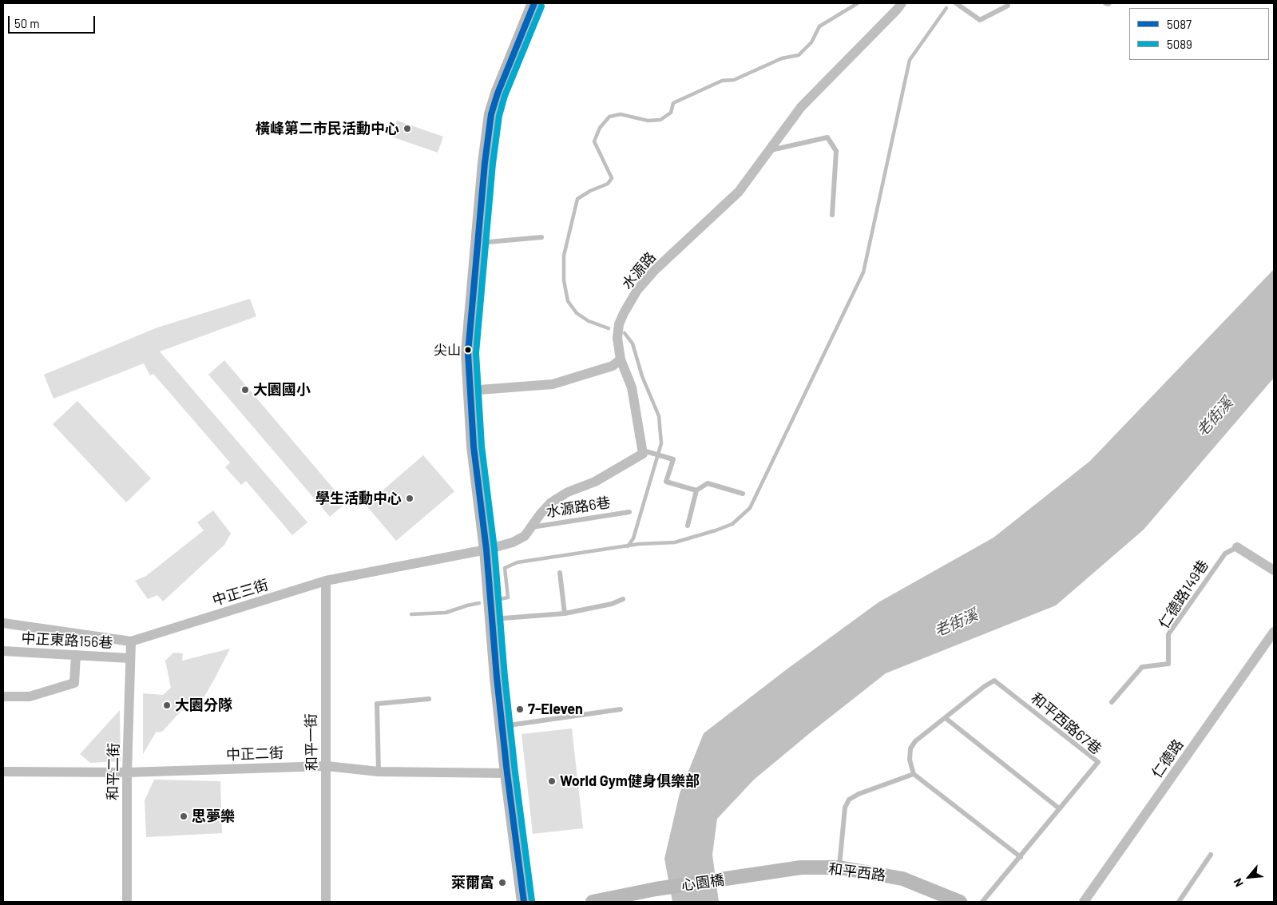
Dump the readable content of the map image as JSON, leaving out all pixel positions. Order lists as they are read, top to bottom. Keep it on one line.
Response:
{"streets":{"main road":["和平西路","心園橋"],"street":["水源路","中正三街","中正東路156巷","和平一街","中正二街","仁德路","和平二街"],"lane":["水源路6巷","仁德路149巷","和平西路67巷"]},"crossings":[["中正三街","和平一街"],["中正三街","和平二街"],["中正東路156巷","和平二街"],["和平一街","中正二街"],["中正二街","和平二街"],["和平西路","心園橋"]],"water":["老街溪"],"places":["橫峰第二市民活動中心","尖山","大園國小","學生活動中心","大園分隊","7-Eleven","World Gym健身俱樂部","思夢樂","萊爾富"],"lines":["transit line 5087","transit line 5089"],"legend":["5087","5089"],"scale_bar":"50 m","north":"bottom left"}
